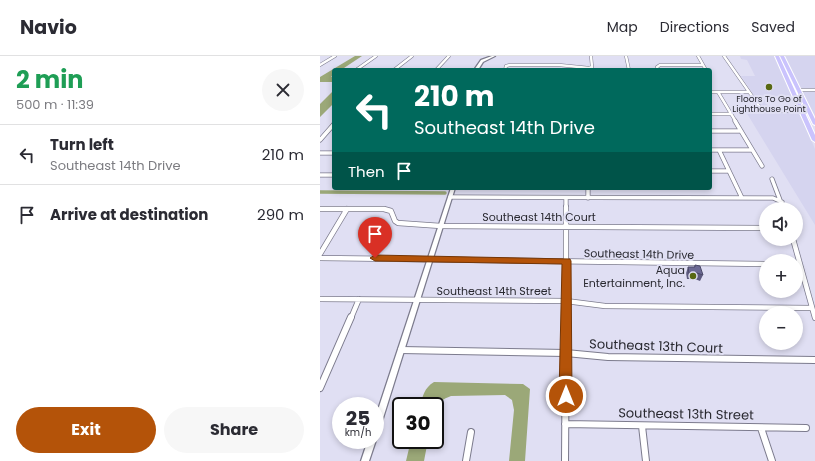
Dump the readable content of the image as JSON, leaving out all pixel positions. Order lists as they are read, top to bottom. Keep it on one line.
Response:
{"streets":{"street":["Southeast 14th Court","Southeast 14th Drive","Southeast 14th Street","Southeast 13th Court","Southeast 13th Street"]},"places":["Floors To Go of Lighthouse Point","Aqua Entertainment, Inc."],"page":{"header":"Navio","nav":["Map","Directions","Saved"],"heading":["2 min","500 m · 11:39"],"turn":["210 m","Southeast 14th Drive"],"list":[{"name":"Turn left","note":"Southeast 14th Drive","value":"210 m"},{"name":"Arrive at destination","value":"290 m"}],"then":"Then","map_buttons":["+","−"],"speed":"25 km/h","limit":"30","buttons":["Exit","Share"]}}
